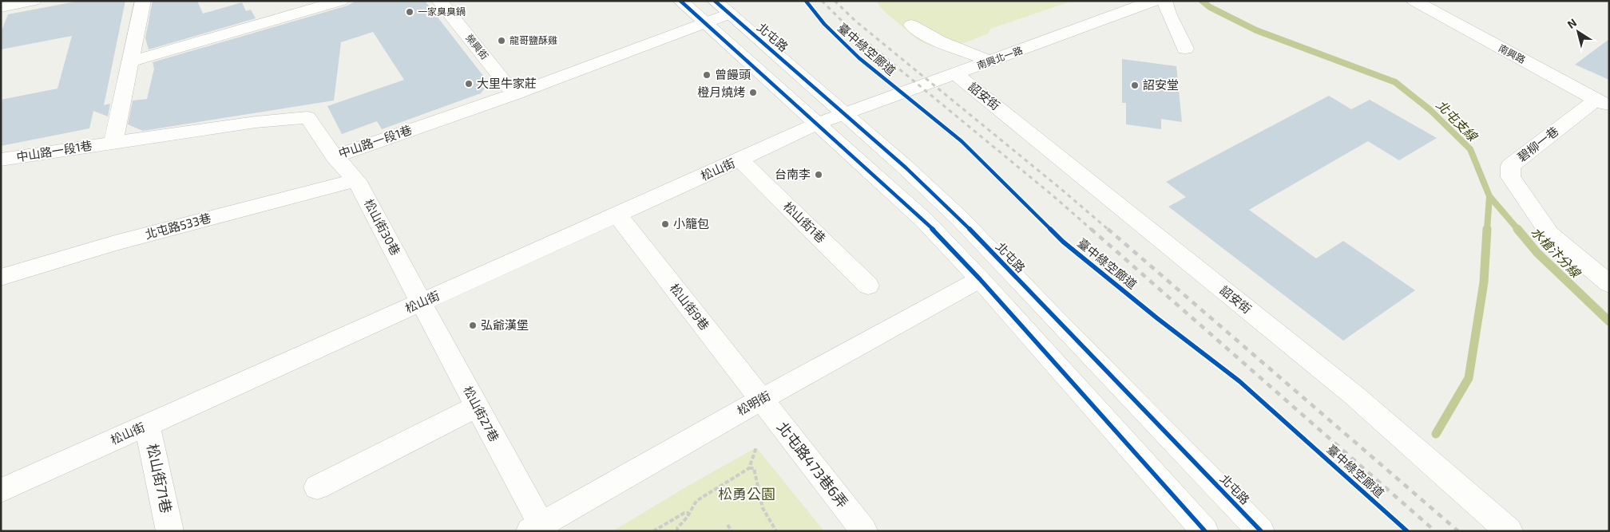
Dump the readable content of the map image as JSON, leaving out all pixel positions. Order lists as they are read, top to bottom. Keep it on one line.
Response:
{"streets":{"street":["北屯路","榮興街","南興路","南興北一路","詔安街","中山路一段1巷","碧柳一巷","松山街","松山街1巷","北屯路533巷","松山街30巷","松山街9巷","松明街","松山街27巷","北屯路473巷6弄","松山街71巷"],"cycle path":["臺中綠空廊道"]},"crossings":[["北屯路","南興北一路"],["北屯路","中山路一段1巷"],["北屯路","松山街"],["榮興街","中山路一段1巷"],["南興路","碧柳一巷"],["南興北一路","詔安街"],["南興北一路","松山街"],["中山路一段1巷","松山街30巷"],["松山街","松山街1巷"],["松山街","松山街30巷"],["松山街","松山街9巷"],["松山街","松山街27巷"],["松山街","松山街71巷"],["北屯路533巷","松山街30巷"],["松山街30巷","松山街27巷"],["松山街9巷","松明街"],["松山街9巷","北屯路473巷6弄"],["松明街","松山街27巷"],["松明街","北屯路473巷6弄"]],"water":["北屯支線","水槍汴分線"],"parks":["松勇公園"],"places":["一家臭臭鍋","龍哥鹽酥雞","曾饅頭","大里牛家莊","詔安堂","橙月燒烤","台南李","小籠包","弘爺漢堡"],"north":"top left"}
